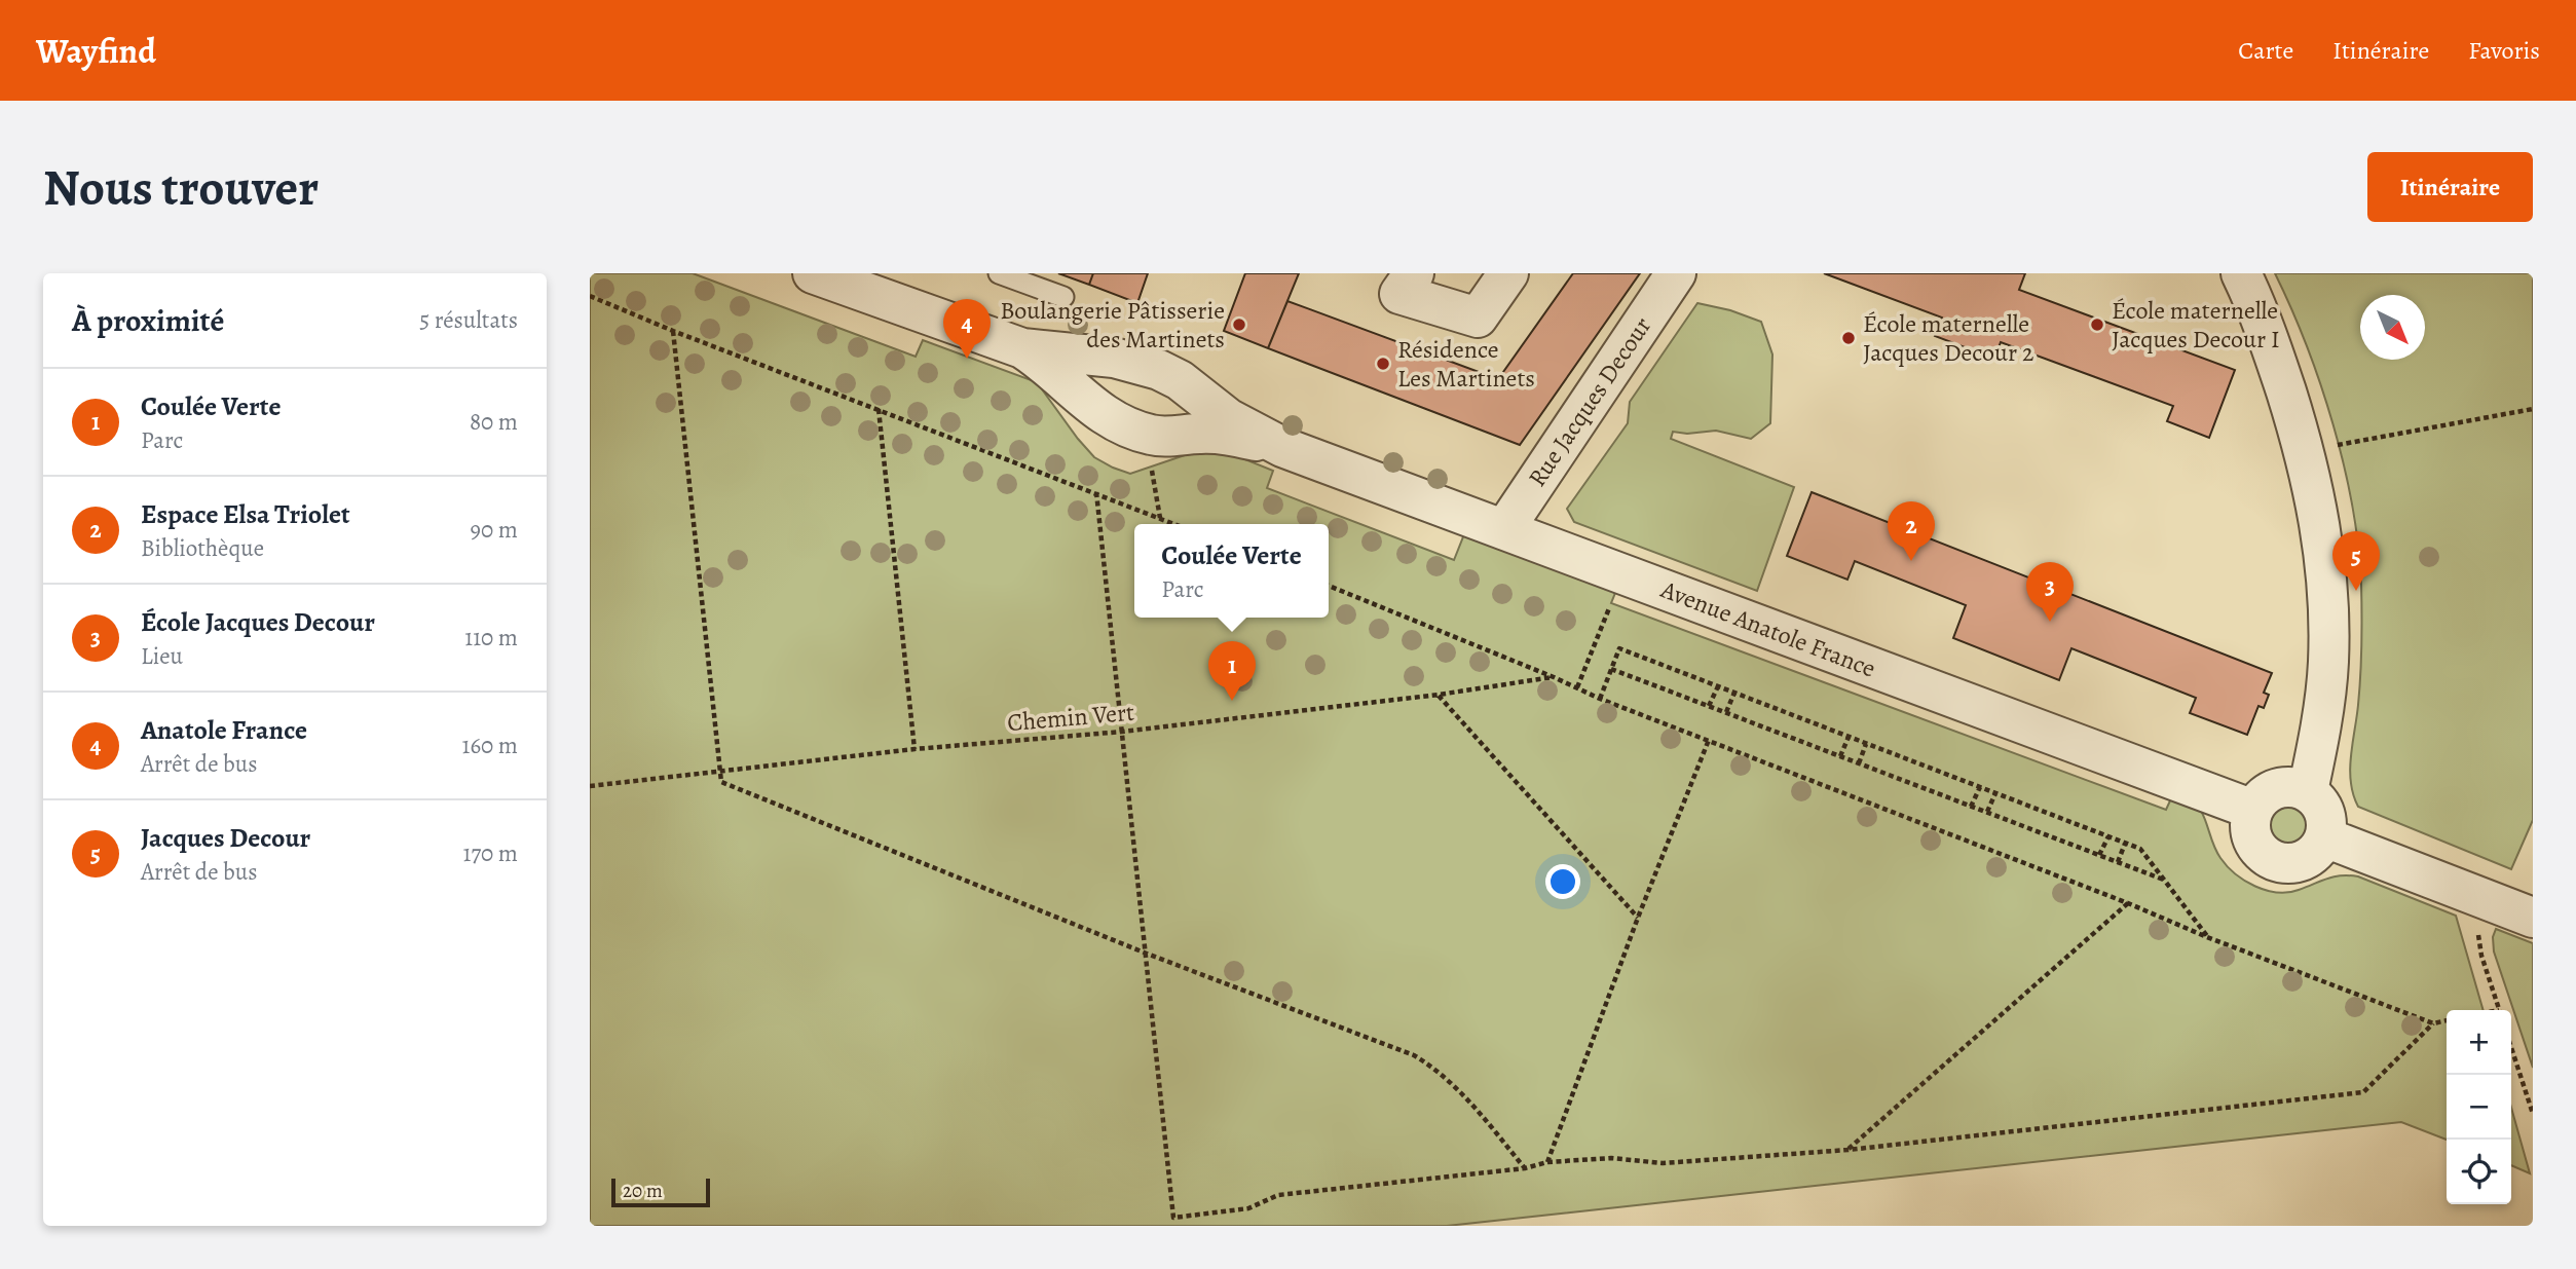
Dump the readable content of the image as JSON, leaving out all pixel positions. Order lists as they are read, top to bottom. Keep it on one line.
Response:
{"streets":{"street":["Rue Jacques Decour","Avenue Anatole France"],"path":["Chemin Vert"]},"crossings":[["Rue Jacques Decour","Avenue Anatole France"]],"places":["Boulangerie Pâtisserie des Martinets","École maternelle Jacques Decour I","École maternelle Jacques Decour 2","Résidence Les Martinets"],"scale_bar":"20 m","north":"bottom right","page":{"header":"Wayfind","nav":["Carte","Itinéraire","Favoris"],"buttons":"Itinéraire","title":"Nous trouver","heading":["À proximité","5 résultats"],"pins":["4","2","5","3","1"],"list":[{"mark":"1","name":"Coulée Verte","note":"Parc","value":"80 m"},{"mark":"2","name":"Espace Elsa Triolet","note":"Bibliothèque","value":"90 m"},{"mark":"3","name":"École Jacques Decour","note":"Lieu","value":"110 m"},{"mark":"4","name":"Anatole France","note":"Arrêt de bus","value":"160 m"},{"mark":"5","name":"Jacques Decour","note":"Arrêt de bus","value":"170 m"}],"popup":["Coulée Verte","Parc"],"map_buttons":["+","−"],"scale":"20 m"}}
